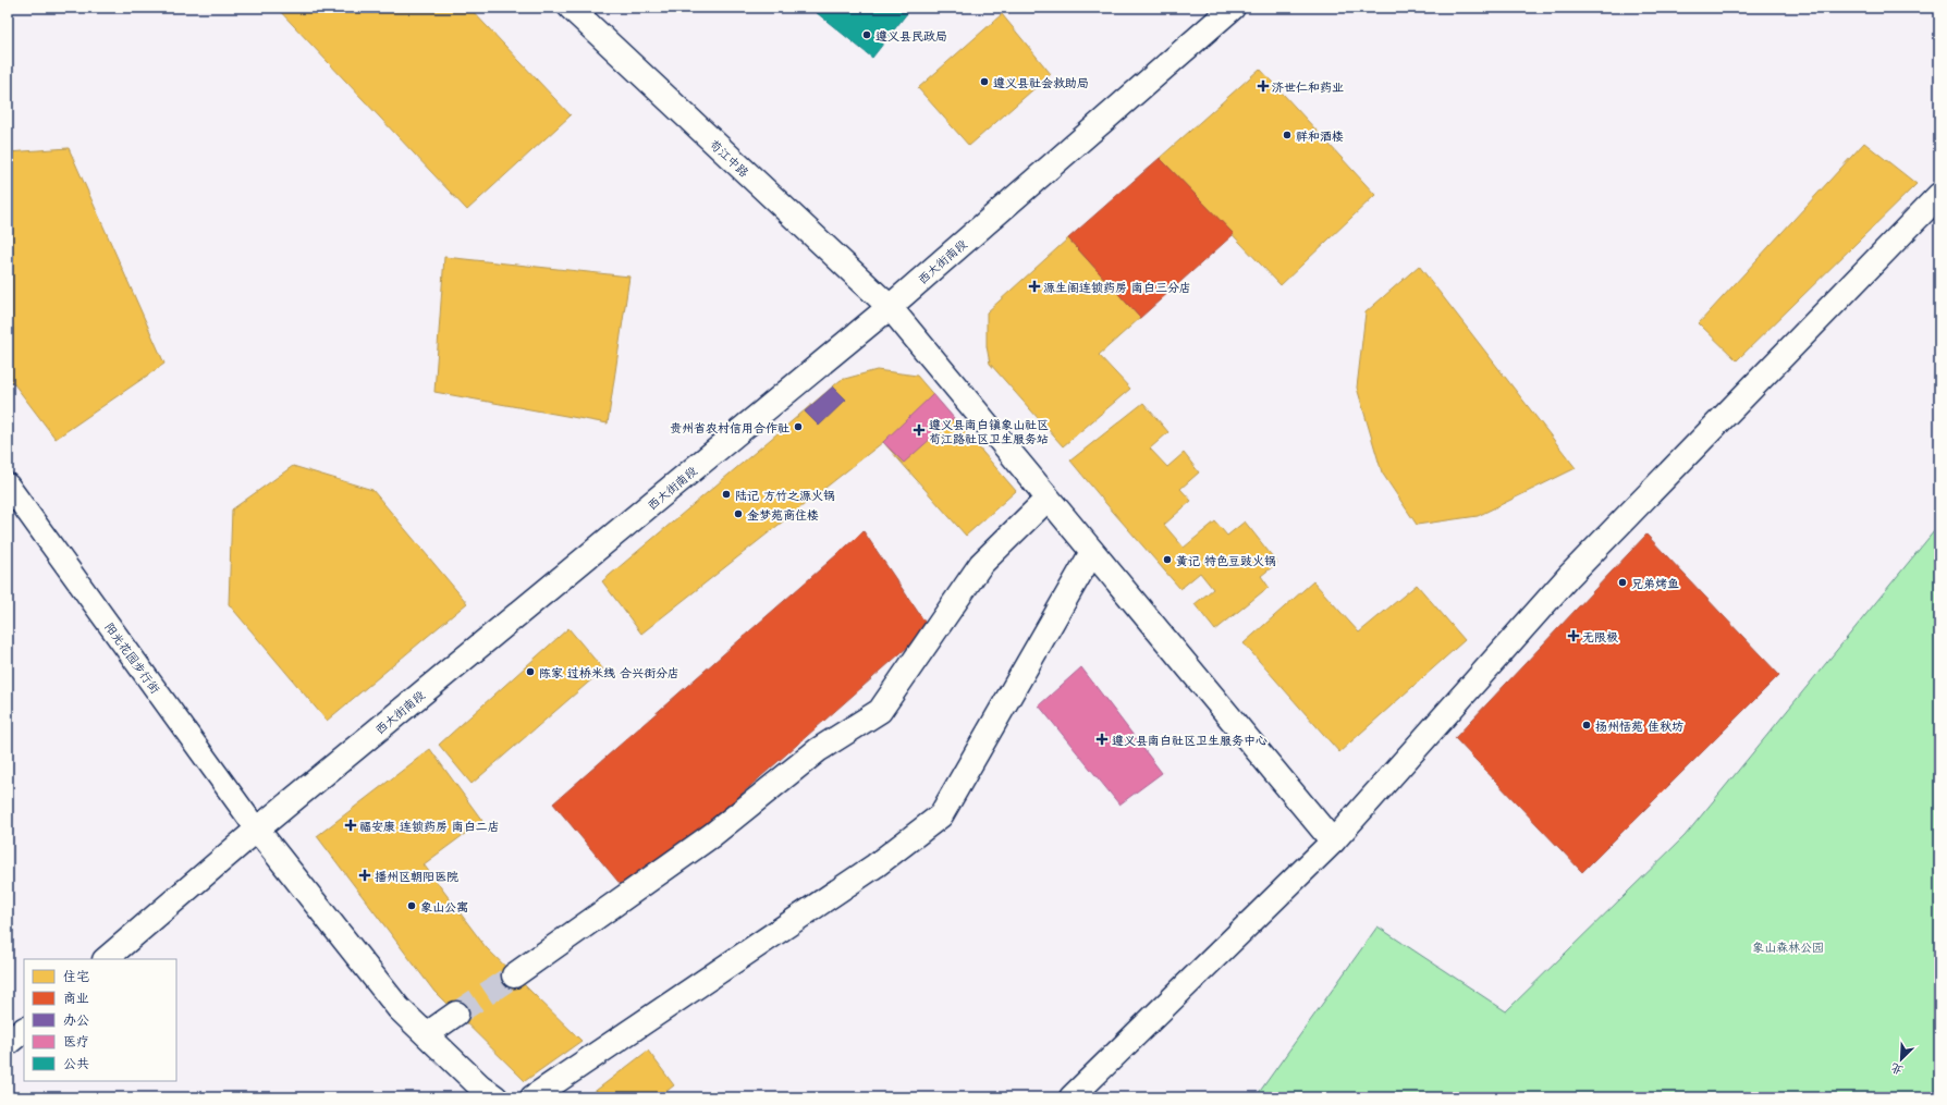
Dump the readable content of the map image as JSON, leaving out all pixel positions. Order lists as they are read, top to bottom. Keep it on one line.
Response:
{"streets":{"street":["苟江中路","西大街南段","阳光花园步行街"]},"crossings":[["苟江中路","西大街南段"],["西大街南段","阳光花园步行街"]],"parks":["象山森林公园"],"places":{"other":["遵义县民政局","遵义县社会救助局","祥和酒楼","贵州省农村信用合作社","陆记 方竹之源火锅","金梦苑商住楼","黄记 特色豆豉火锅","兄弟烤鱼","陈家 过桥米线 合兴街分店","扬州恬苑 佳秋坊","象山公寓"],"health":["济世仁和药业","源生阁连锁药房 南白三分店","遵义县南白镇象山社区 苟江路社区卫生服务站","无限极","遵义县南白社区卫生服务中心","福安康 连锁药房 南白二店","播州区朝阳医院"]},"legend":["住宅","商业","办公","医疗","公共"],"north":"bottom left"}
